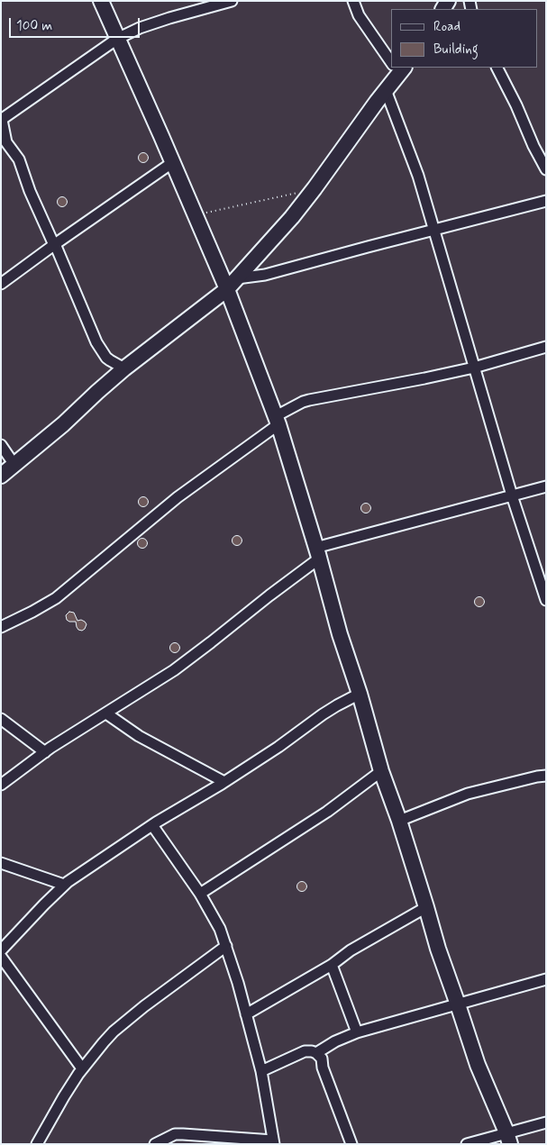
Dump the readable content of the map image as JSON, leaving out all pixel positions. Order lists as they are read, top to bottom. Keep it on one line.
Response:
{"legend":["Road","Building"],"scale_bar":"100 m"}
